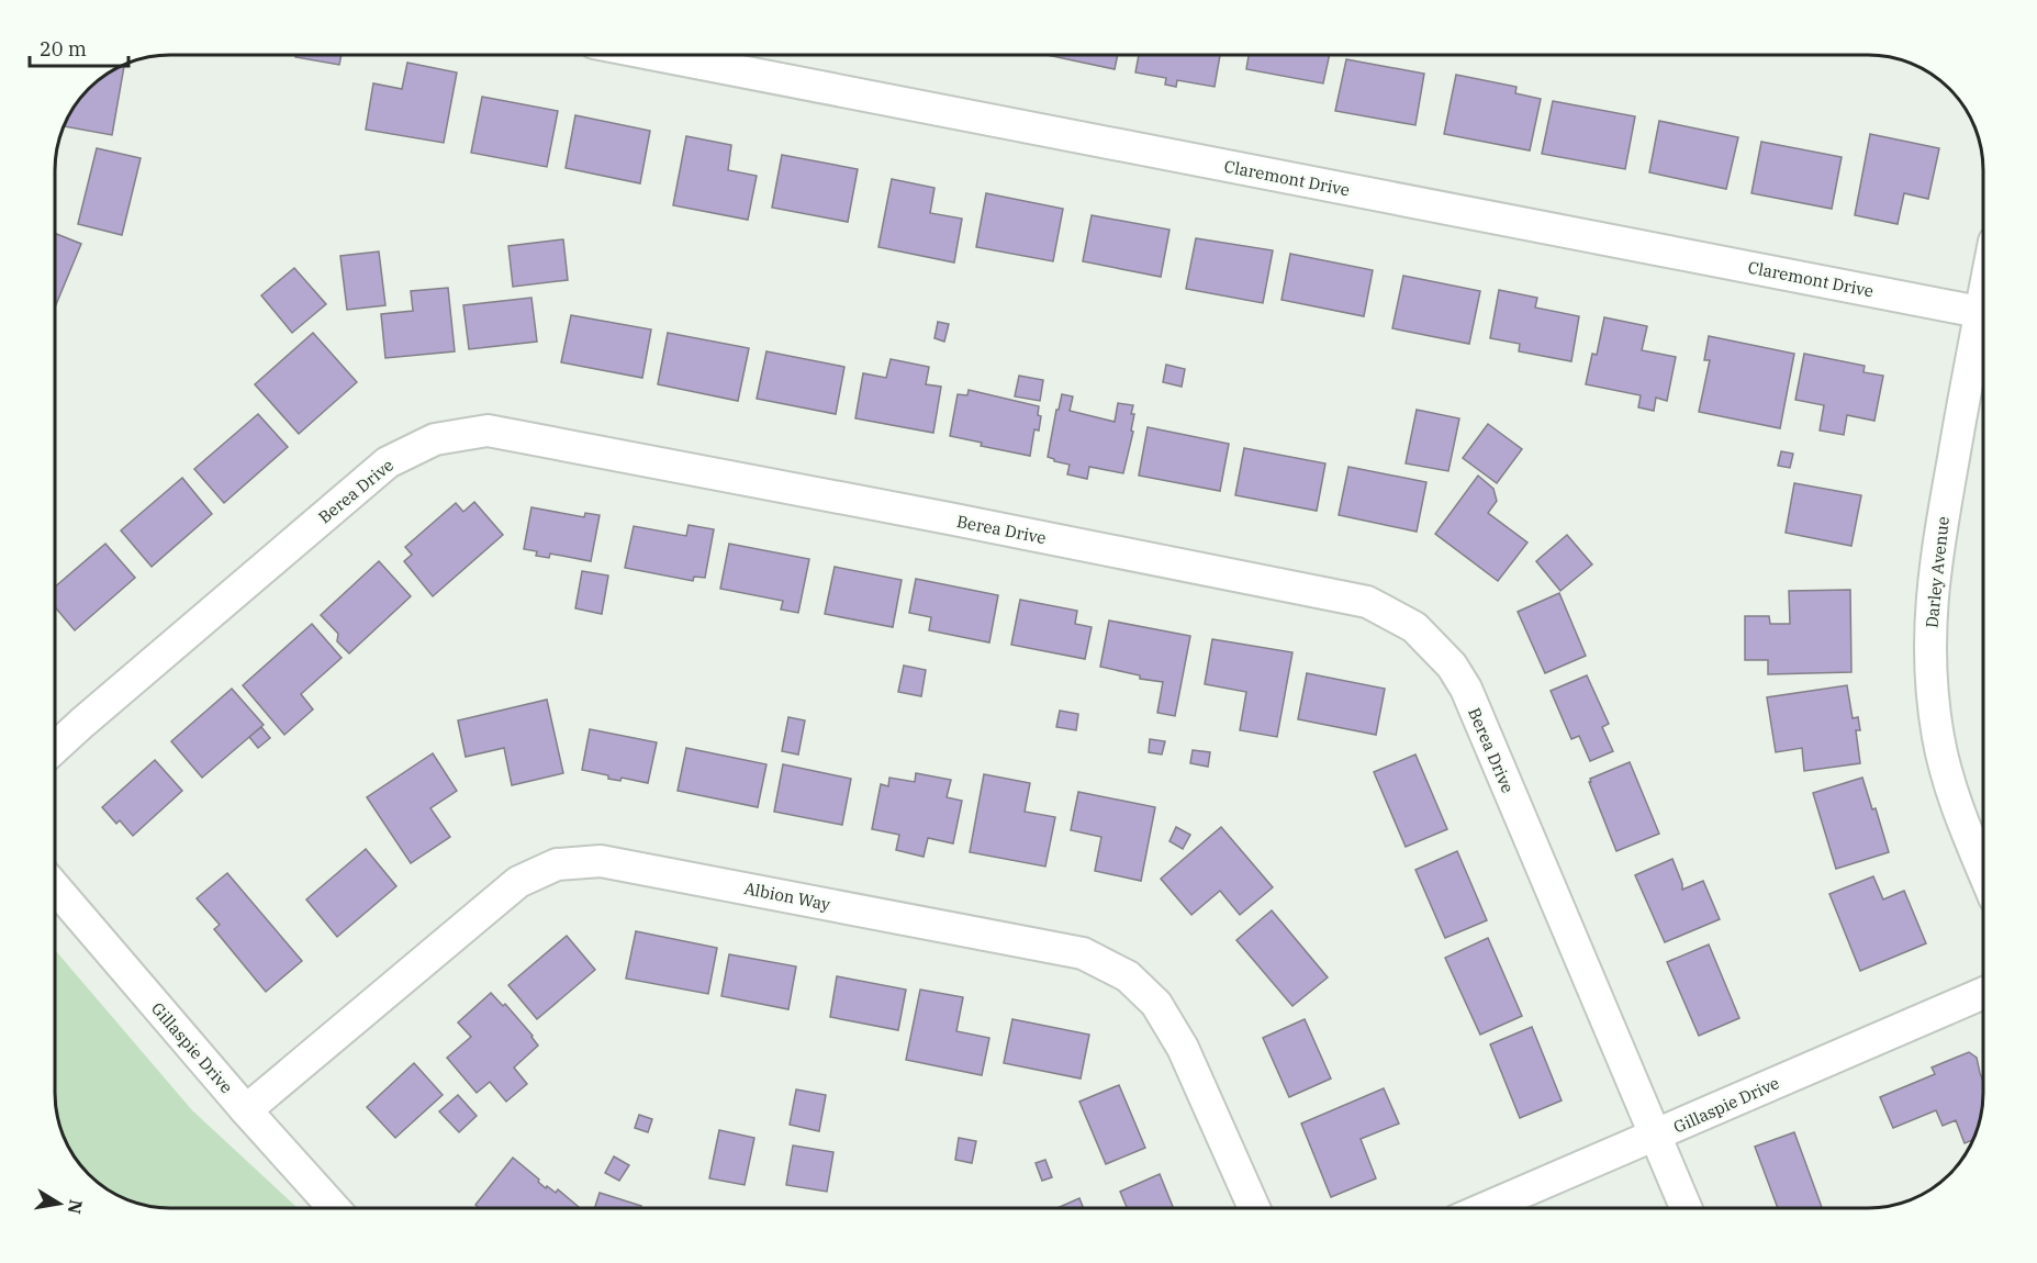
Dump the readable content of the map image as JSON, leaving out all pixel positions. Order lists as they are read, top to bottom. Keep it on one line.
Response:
{"streets":{"street":["Claremont Drive","Berea Drive","Darley Avenue","Albion Way","Gillaspie Drive"]},"crossings":[["Claremont Drive","Darley Avenue"],["Berea Drive","Gillaspie Drive"],["Albion Way","Gillaspie Drive"]],"scale_bar":"20 m","north":"right"}
